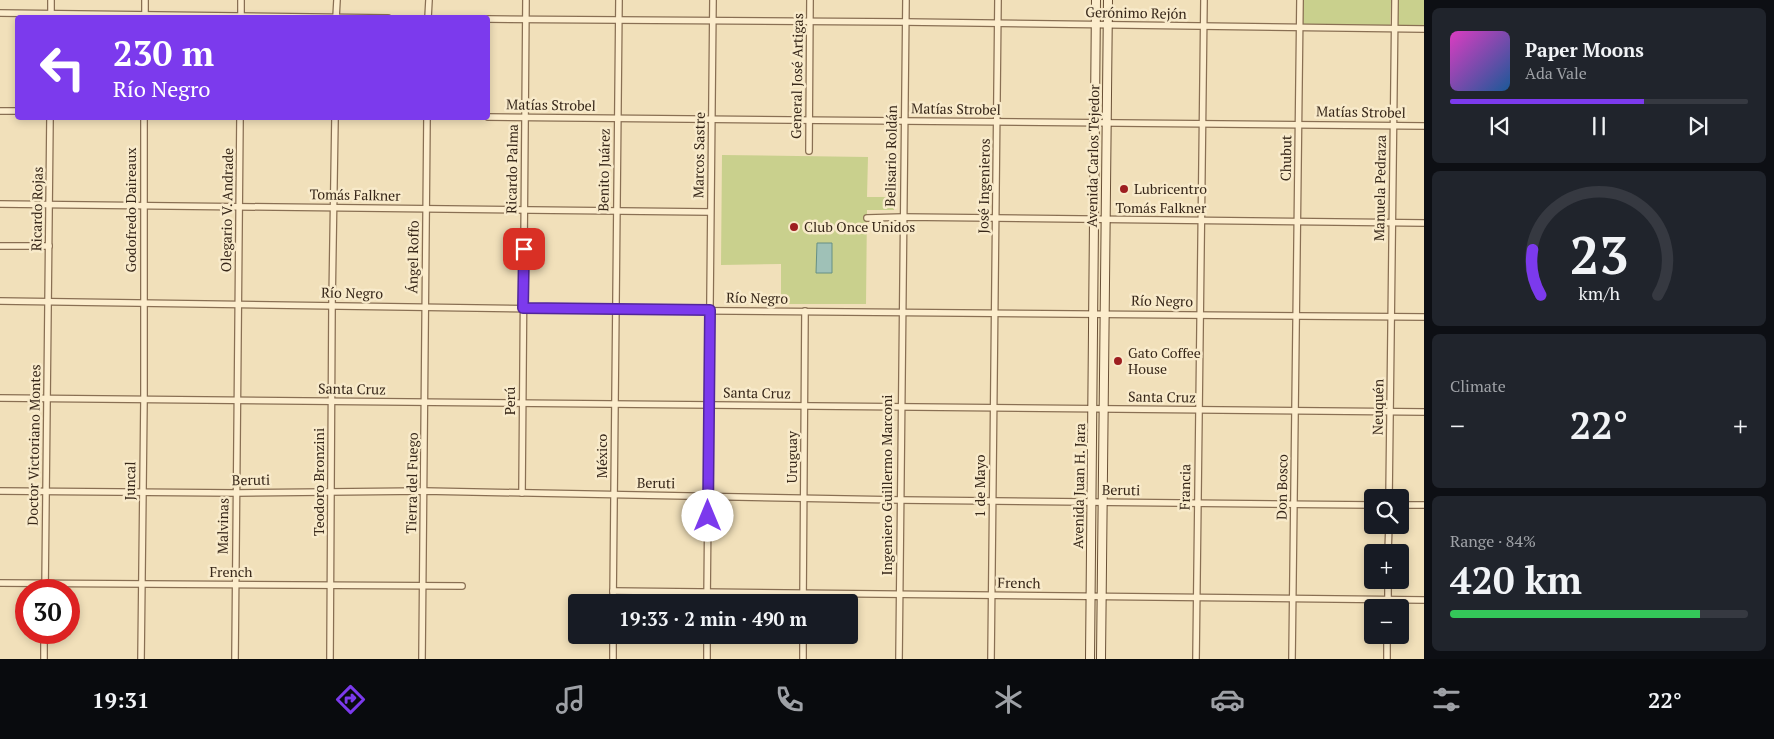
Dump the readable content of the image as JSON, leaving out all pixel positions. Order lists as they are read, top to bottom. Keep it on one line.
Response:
{"streets":{"main road":["Avenida Carlos Tejedor","Avenida Juan H. Jara"],"street":["Gerónimo Rejón","General José Artigas","Matías Strobel","Marcos Sastre","Belisario Roldán","Chubut","Ricardo Palma","Benito Juárez","José Ingenieros","Manuela Pedraza","Tomás Falkner","Ricardo Rojas","Godofredo Daireaux","Olegario V. Andrade","Ángel Roffo","Río Negro","Santa Cruz","Perú","Neuquén","Doctor Victoriano Montes","México","Uruguay","Beruti","Juncal","Teodoro Bronzini","Tierra del Fuego","Ingeniero Guillermo Marconi","1 de Mayo","Francia","Don Bosco","Malvinas","French"]},"crossings":[["Gerónimo Rejón","General José Artigas"],["Gerónimo Rejón","Marcos Sastre"],["Gerónimo Rejón","Belisario Roldán"],["Gerónimo Rejón","Avenida Carlos Tejedor"],["Gerónimo Rejón","Chubut"],["Gerónimo Rejón","Ricardo Palma"],["Gerónimo Rejón","Benito Juárez"],["Gerónimo Rejón","José Ingenieros"],["Gerónimo Rejón","Manuela Pedraza"],["Gerónimo Rejón","Francia"],["General José Artigas","Matías Strobel"],["Matías Strobel","Marcos Sastre"],["Matías Strobel","Belisario Roldán"],["Matías Strobel","Avenida Carlos Tejedor"],["Matías Strobel","Chubut"],["Matías Strobel","Ricardo Palma"],["Matías Strobel","Benito Juárez"],["Matías Strobel","José Ingenieros"],["Matías Strobel","Manuela Pedraza"],["Matías Strobel","Francia"],["Marcos Sastre","Tomás Falkner"],["Marcos Sastre","Río Negro"],["Marcos Sastre","Santa Cruz"],["Marcos Sastre","Beruti"],["Marcos Sastre","French"],["Belisario Roldán","Tomás Falkner"],["Belisario Roldán","Río Negro"],["Belisario Roldán","Ingeniero Guillermo Marconi"],["Avenida Carlos Tejedor","Tomás Falkner"],["Avenida Carlos Tejedor","Río Negro"],["Avenida Carlos Tejedor","Avenida Juan H. Jara"],["Chubut","Tomás Falkner"],["Chubut","Río Negro"],["Chubut","Don Bosco"],["Ricardo Palma","Tomás Falkner"],["Ricardo Palma","Río Negro"],["Ricardo Palma","Perú"],["Benito Juárez","Tomás Falkner"],["Benito Juárez","Río Negro"],["Benito Juárez","México"],["José Ingenieros","Tomás Falkner"],["José Ingenieros","Río Negro"],["José Ingenieros","1 de Mayo"],["Manuela Pedraza","Tomás Falkner"],["Manuela Pedraza","Río Negro"],["Manuela Pedraza","Neuquén"],["Tomás Falkner","Ricardo Rojas"],["Tomás Falkner","Godofredo Daireaux"],["Tomás Falkner","Olegario V. Andrade"],["Tomás Falkner","Ángel Roffo"],["Tomás Falkner","Teodoro Bronzini"],["Tomás Falkner","Francia"],["Ricardo Rojas","Río Negro"],["Ricardo Rojas","Doctor Victoriano Montes"],["Godofredo Daireaux","Río Negro"],["Godofredo Daireaux","Juncal"],["Olegario V. Andrade","Río Negro"],["Olegario V. Andrade","Malvinas"],["Ángel Roffo","Río Negro"],["Ángel Roffo","Tierra del Fuego"],["Río Negro","Perú"],["Río Negro","Neuquén"],["Río Negro","Doctor Victoriano Montes"],["Río Negro","México"],["Río Negro","Uruguay"],["Río Negro","Juncal"],["Río Negro","Teodoro Bronzini"],["Río Negro","Tierra del Fuego"],["Río Negro","Ingeniero Guillermo Marconi"],["Río Negro","1 de Mayo"],["Río Negro","Avenida Juan H. Jara"],["Río Negro","Francia"],["Río Negro","Don Bosco"],["Río Negro","Malvinas"],["Santa Cruz","Perú"],["Santa Cruz","Neuquén"],["Santa Cruz","Doctor Victoriano Montes"],["Santa Cruz","México"],["Santa Cruz","Uruguay"],["Santa Cruz","Juncal"],["Santa Cruz","Teodoro Bronzini"],["Santa Cruz","Tierra del Fuego"],["Santa Cruz","Ingeniero Guillermo Marconi"],["Santa Cruz","1 de Mayo"],["Santa Cruz","Avenida Juan H. Jara"],["Santa Cruz","Francia"],["Santa Cruz","Don Bosco"],["Santa Cruz","Malvinas"],["Perú","Beruti"],["Doctor Victoriano Montes","Beruti"],["México","Beruti"],["México","French"],["Uruguay","Beruti"],["Uruguay","French"],["Beruti","Juncal"],["Beruti","Teodoro Bronzini"],["Beruti","Tierra del Fuego"],["Beruti","Ingeniero Guillermo Marconi"],["Beruti","1 de Mayo"],["Beruti","Avenida Juan H. Jara"],["Beruti","Francia"],["Beruti","Don Bosco"],["Beruti","Malvinas"],["Juncal","French"],["Teodoro Bronzini","French"],["Tierra del Fuego","French"],["Ingeniero Guillermo Marconi","French"],["1 de Mayo","French"],["Avenida Juan H. Jara","French"],["Francia","French"],["Don Bosco","French"],["Malvinas","French"]],"places":["Lubricentro","Club Once Unidos","Gato Coffee House"],"page":{"turn":["230 m","Río Negro"],"song":["Paper Moons","Ada Vale"],"tile":["Climate",["Range · 84%","420 km"]],"heat":["−","22°","+"],"map_buttons":["+","−"],"limit":"30","trip":"19:33 · 2 min · 490 m","tabs":["19:31","22°"],"gauge":["23","km/h"]}}
